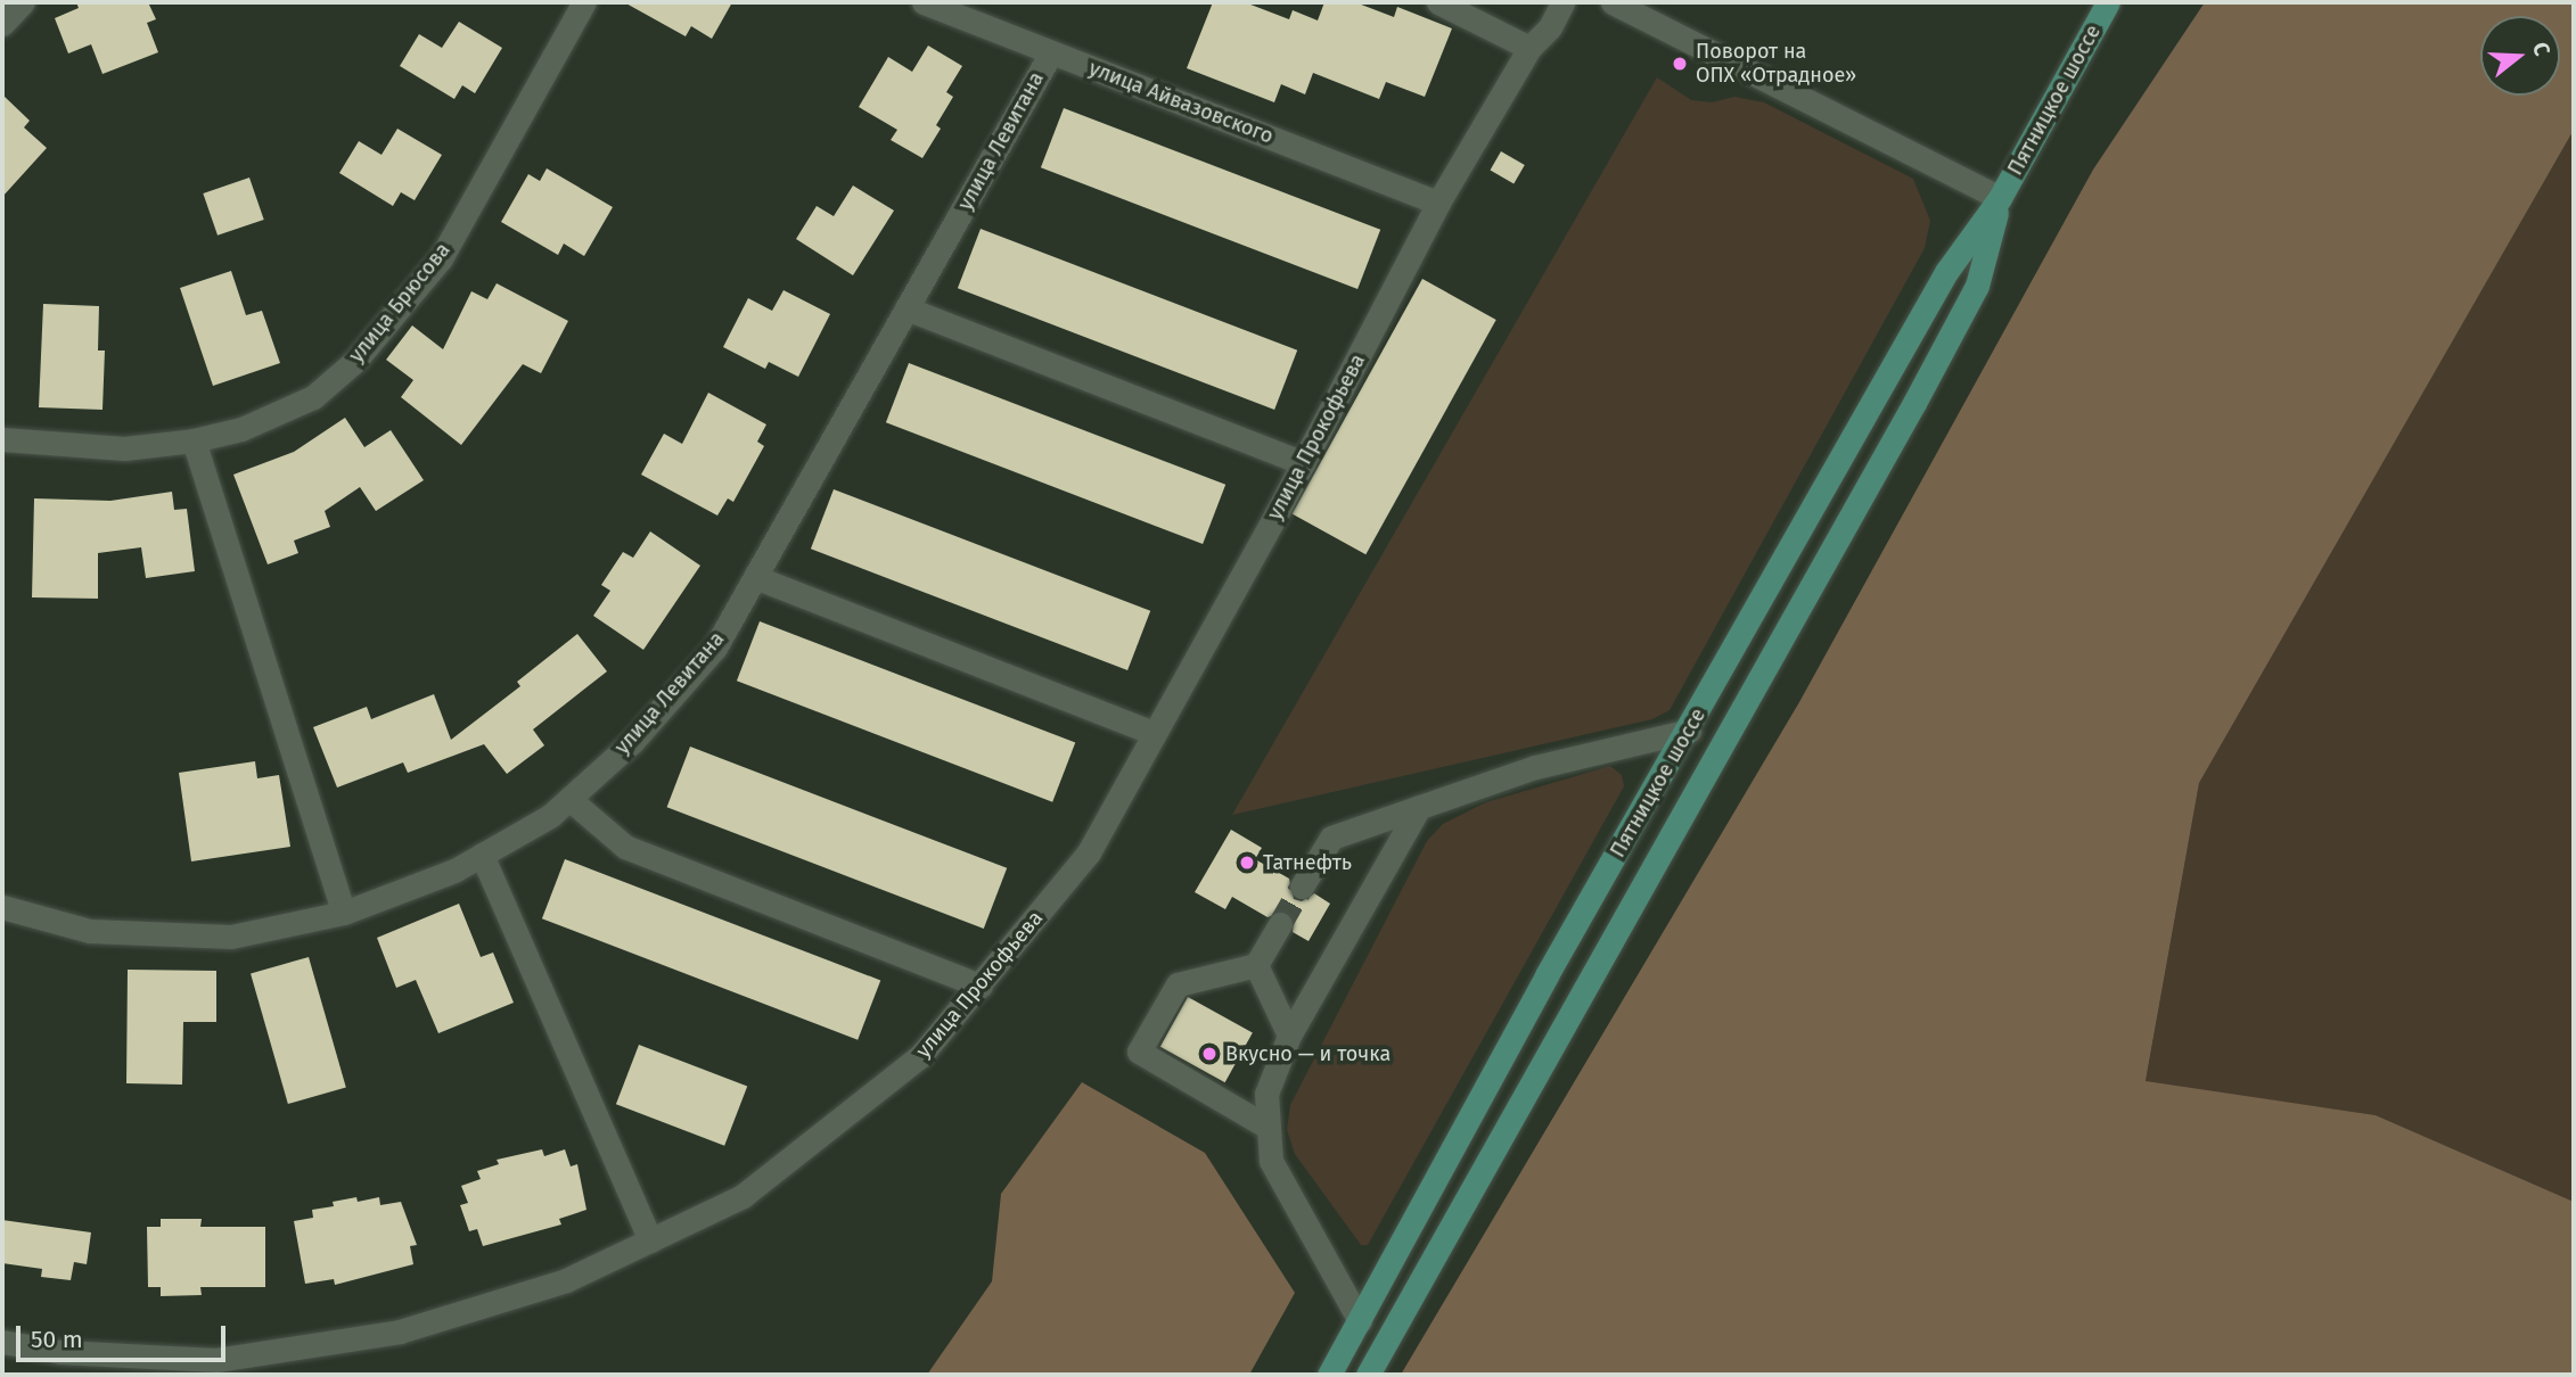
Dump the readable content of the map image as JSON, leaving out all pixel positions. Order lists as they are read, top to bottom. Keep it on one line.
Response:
{"streets":{"main road":["Пятницкое шоссе"],"street":["улица Айвазовского","улица Левитана","улица Брюсова","улица Прокофьева"]},"crossings":[["улица Айвазовского","улица Левитана"],["улица Айвазовского","улица Прокофьева"]],"places":["Поворот на ОПХ «Отрадное»","Татнефть","Вкусно — и точка"],"scale_bar":"50 m","north":"right"}
